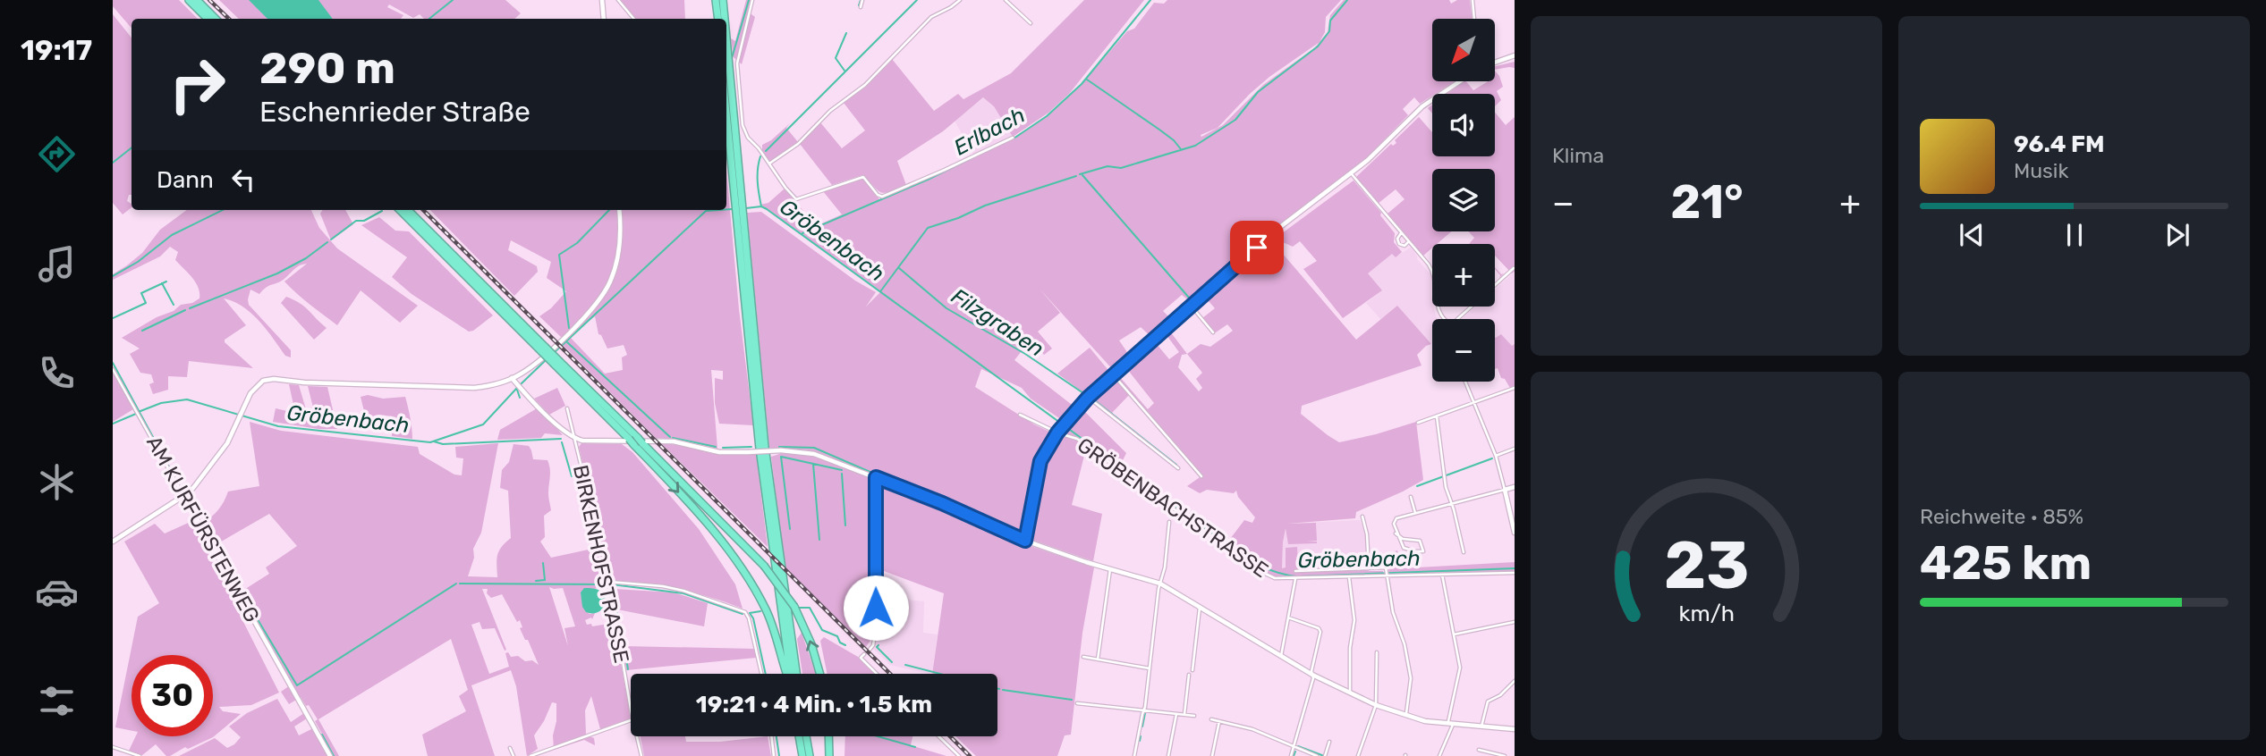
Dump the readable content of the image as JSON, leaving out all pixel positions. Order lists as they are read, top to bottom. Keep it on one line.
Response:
{"streets":{"street":["GRÖBENBACHSTRASSE","AM KURFÜRSTENWEG","BIRKENHOFSTRASSE"]},"water":["Erlbach","Gröbenbach","Filzgraben"],"north":"bottom left","page":{"tabs":"19:17","tile":["Klima",["Reichweite · 85%","425 km"]],"map_buttons":["+","−"],"turn":["290 m","Eschenrieder Straße"],"song":["96.4 FM","Musik"],"then":"Dann","heat":["−","21°","+"],"limit":"30","trip":"19:21 · 4 Min. · 1.5 km","gauge":["23","km/h"]}}
